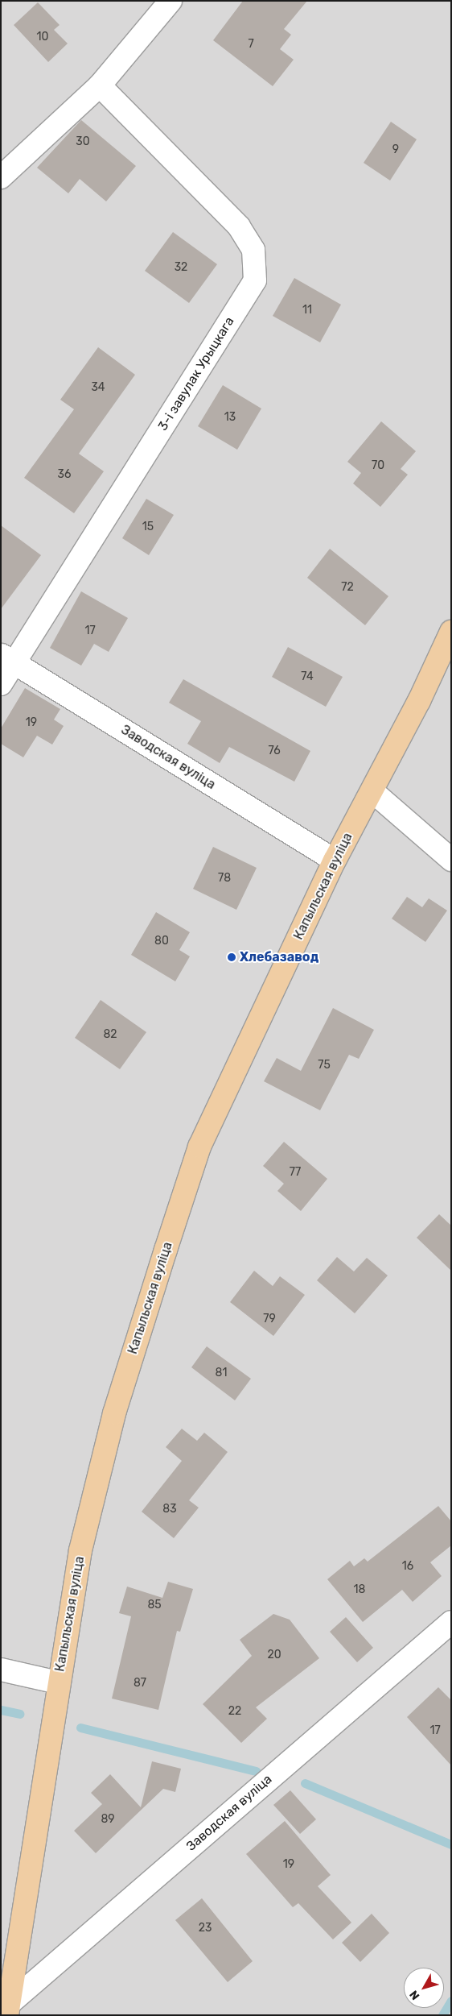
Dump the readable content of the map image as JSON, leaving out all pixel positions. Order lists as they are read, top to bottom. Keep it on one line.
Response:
{"streets":{"main road":["Капыльская вуліца"],"street":["3-і завулак Урыцкага","Заводская вуліца"]},"crossings":[["3-і завулак Урыцкага","Заводская вуліца"],["Заводская вуліца","Капыльская вуліца"]],"places":["Хлебазавод"],"house_numbers":["10","7","30","9","32","11","34","13","70","36","15","72","17","74","19","76","78","80","82","75","77","79","81","83","16","18","85","20","87","22","17","89","19","23"],"north":"bottom left"}
